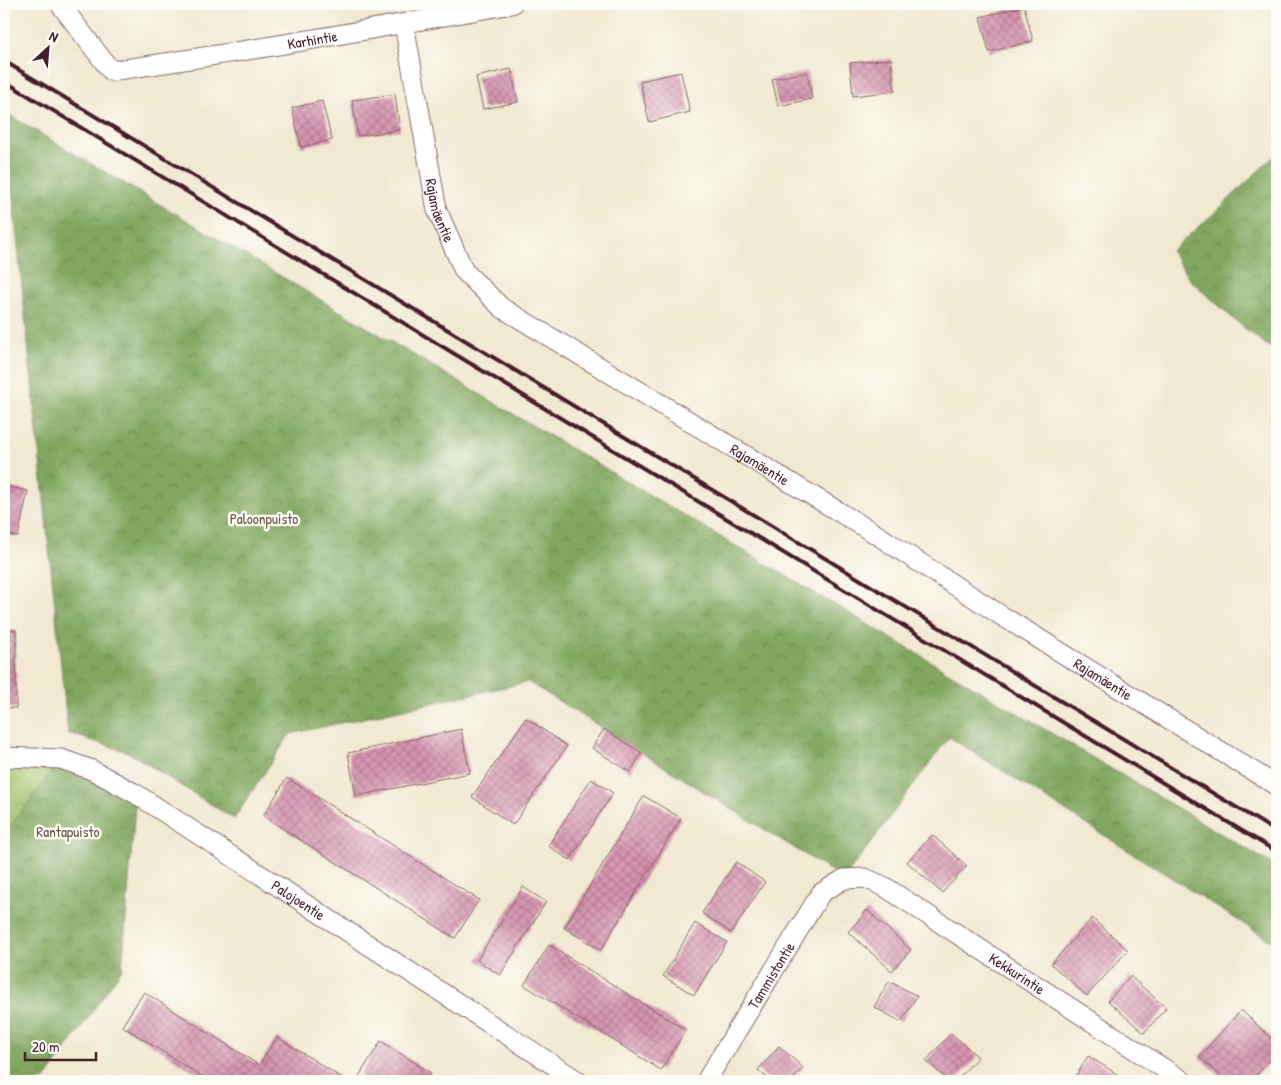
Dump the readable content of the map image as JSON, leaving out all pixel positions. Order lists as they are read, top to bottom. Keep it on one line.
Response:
{"streets":{"street":["Karhintie","Rajamäentie","Palojoentie","Kekkurintie","Tammistontie"]},"crossings":[["Karhintie","Rajamäentie"],["Kekkurintie","Tammistontie"]],"parks":["Paloonpuisto","Rantapuisto"],"scale_bar":"20 m","north":"top right"}
